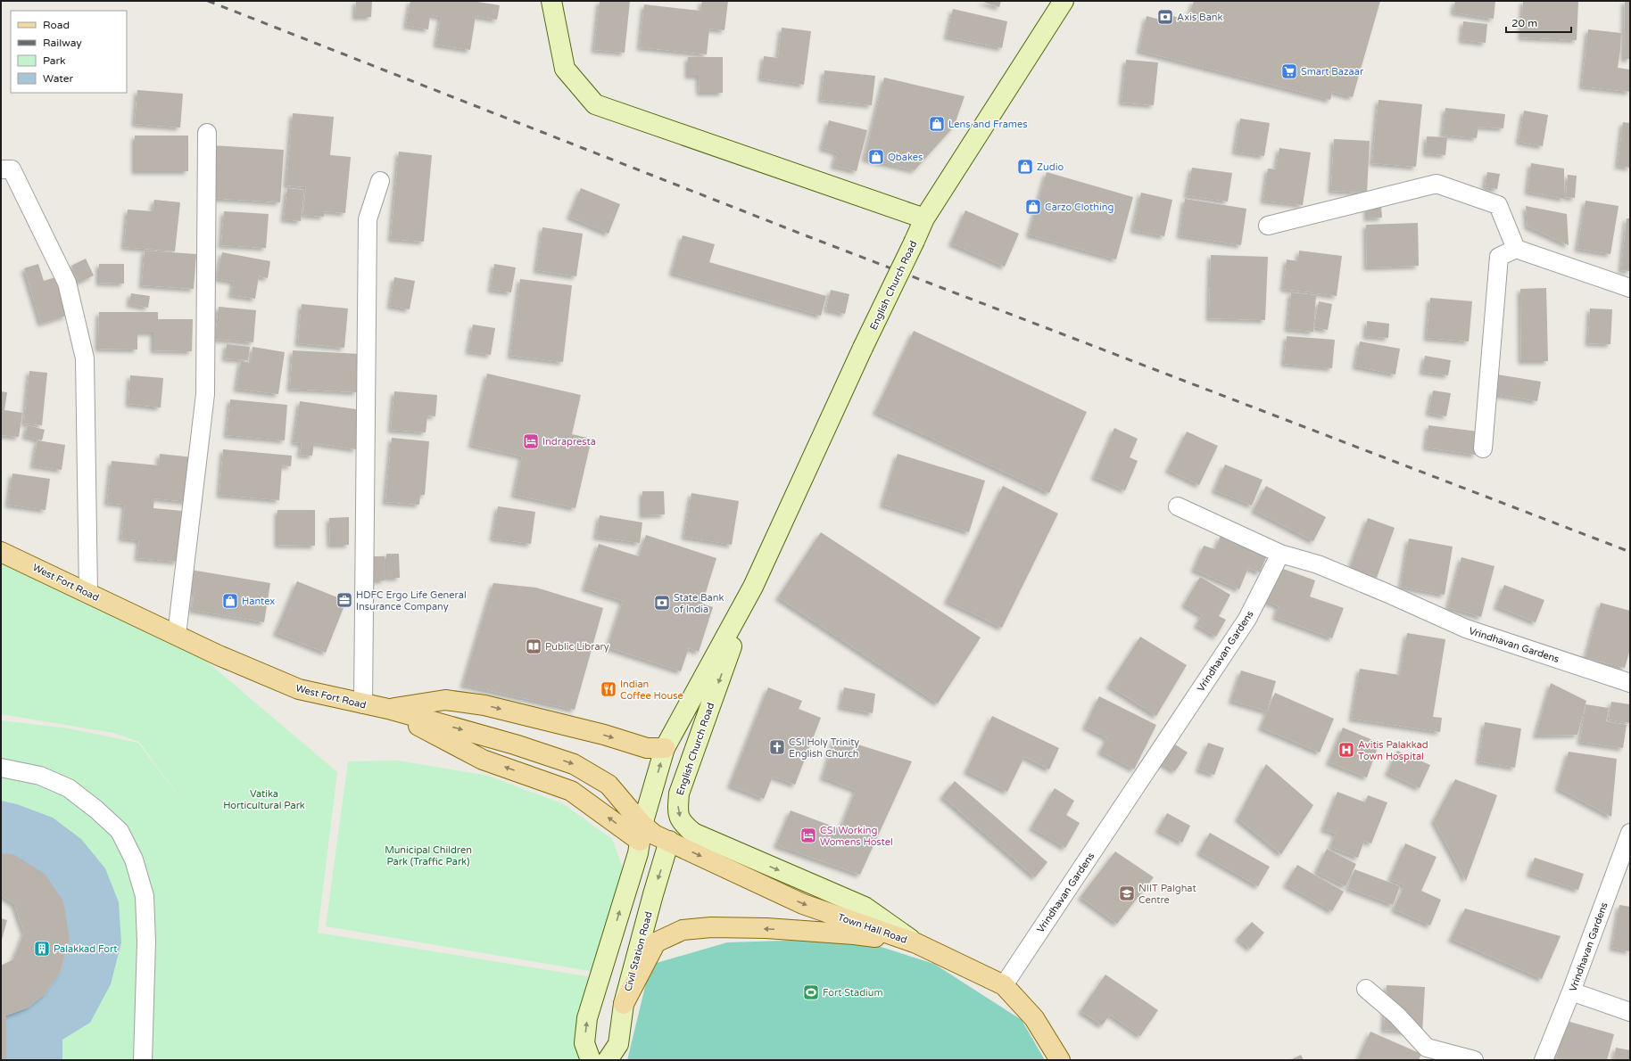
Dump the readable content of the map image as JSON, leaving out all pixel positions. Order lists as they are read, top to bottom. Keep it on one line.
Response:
{"streets":{"main road":["English Church Road","West Fort Road","Town Hall Road","Civil Station Road"],"street":["Vrindhavan Gardens"]},"crossings":[["English Church Road","West Fort Road"],["English Church Road","Town Hall Road"],["English Church Road","Civil Station Road"],["West Fort Road","Town Hall Road"],["West Fort Road","Civil Station Road"],["Vrindhavan Gardens","Town Hall Road"],["Town Hall Road","Civil Station Road"]],"one_way":["Town Hall Road"],"parks":["Vatika Horticultural Park","Municipal Children Park (Traffic Park)"],"places":{"bank":["Axis Bank","State Bank of India"],"supermarket":["Smart Bazaar"],"shop":["Lens and Frames","Qbakes","Zudio","Carzo Clothing","Hantex"],"hotel":["Indrapresta","CSI Working Womens Hostel"],"office":["HDFC Ergo Life General Insurance Company"],"library":["Public Library"],"restaurant":["Indian Coffee House"],"church":["CSI Holy Trinity English Church"],"hospital":["Avitis Palakkad Town Hospital"],"school or university":["NIIT Palghat Centre"],"building":["Palakkad Fort"],"sports":["Fort Stadium"]},"legend":["Road","Railway","Park","Water"],"scale_bar":"20 m"}
